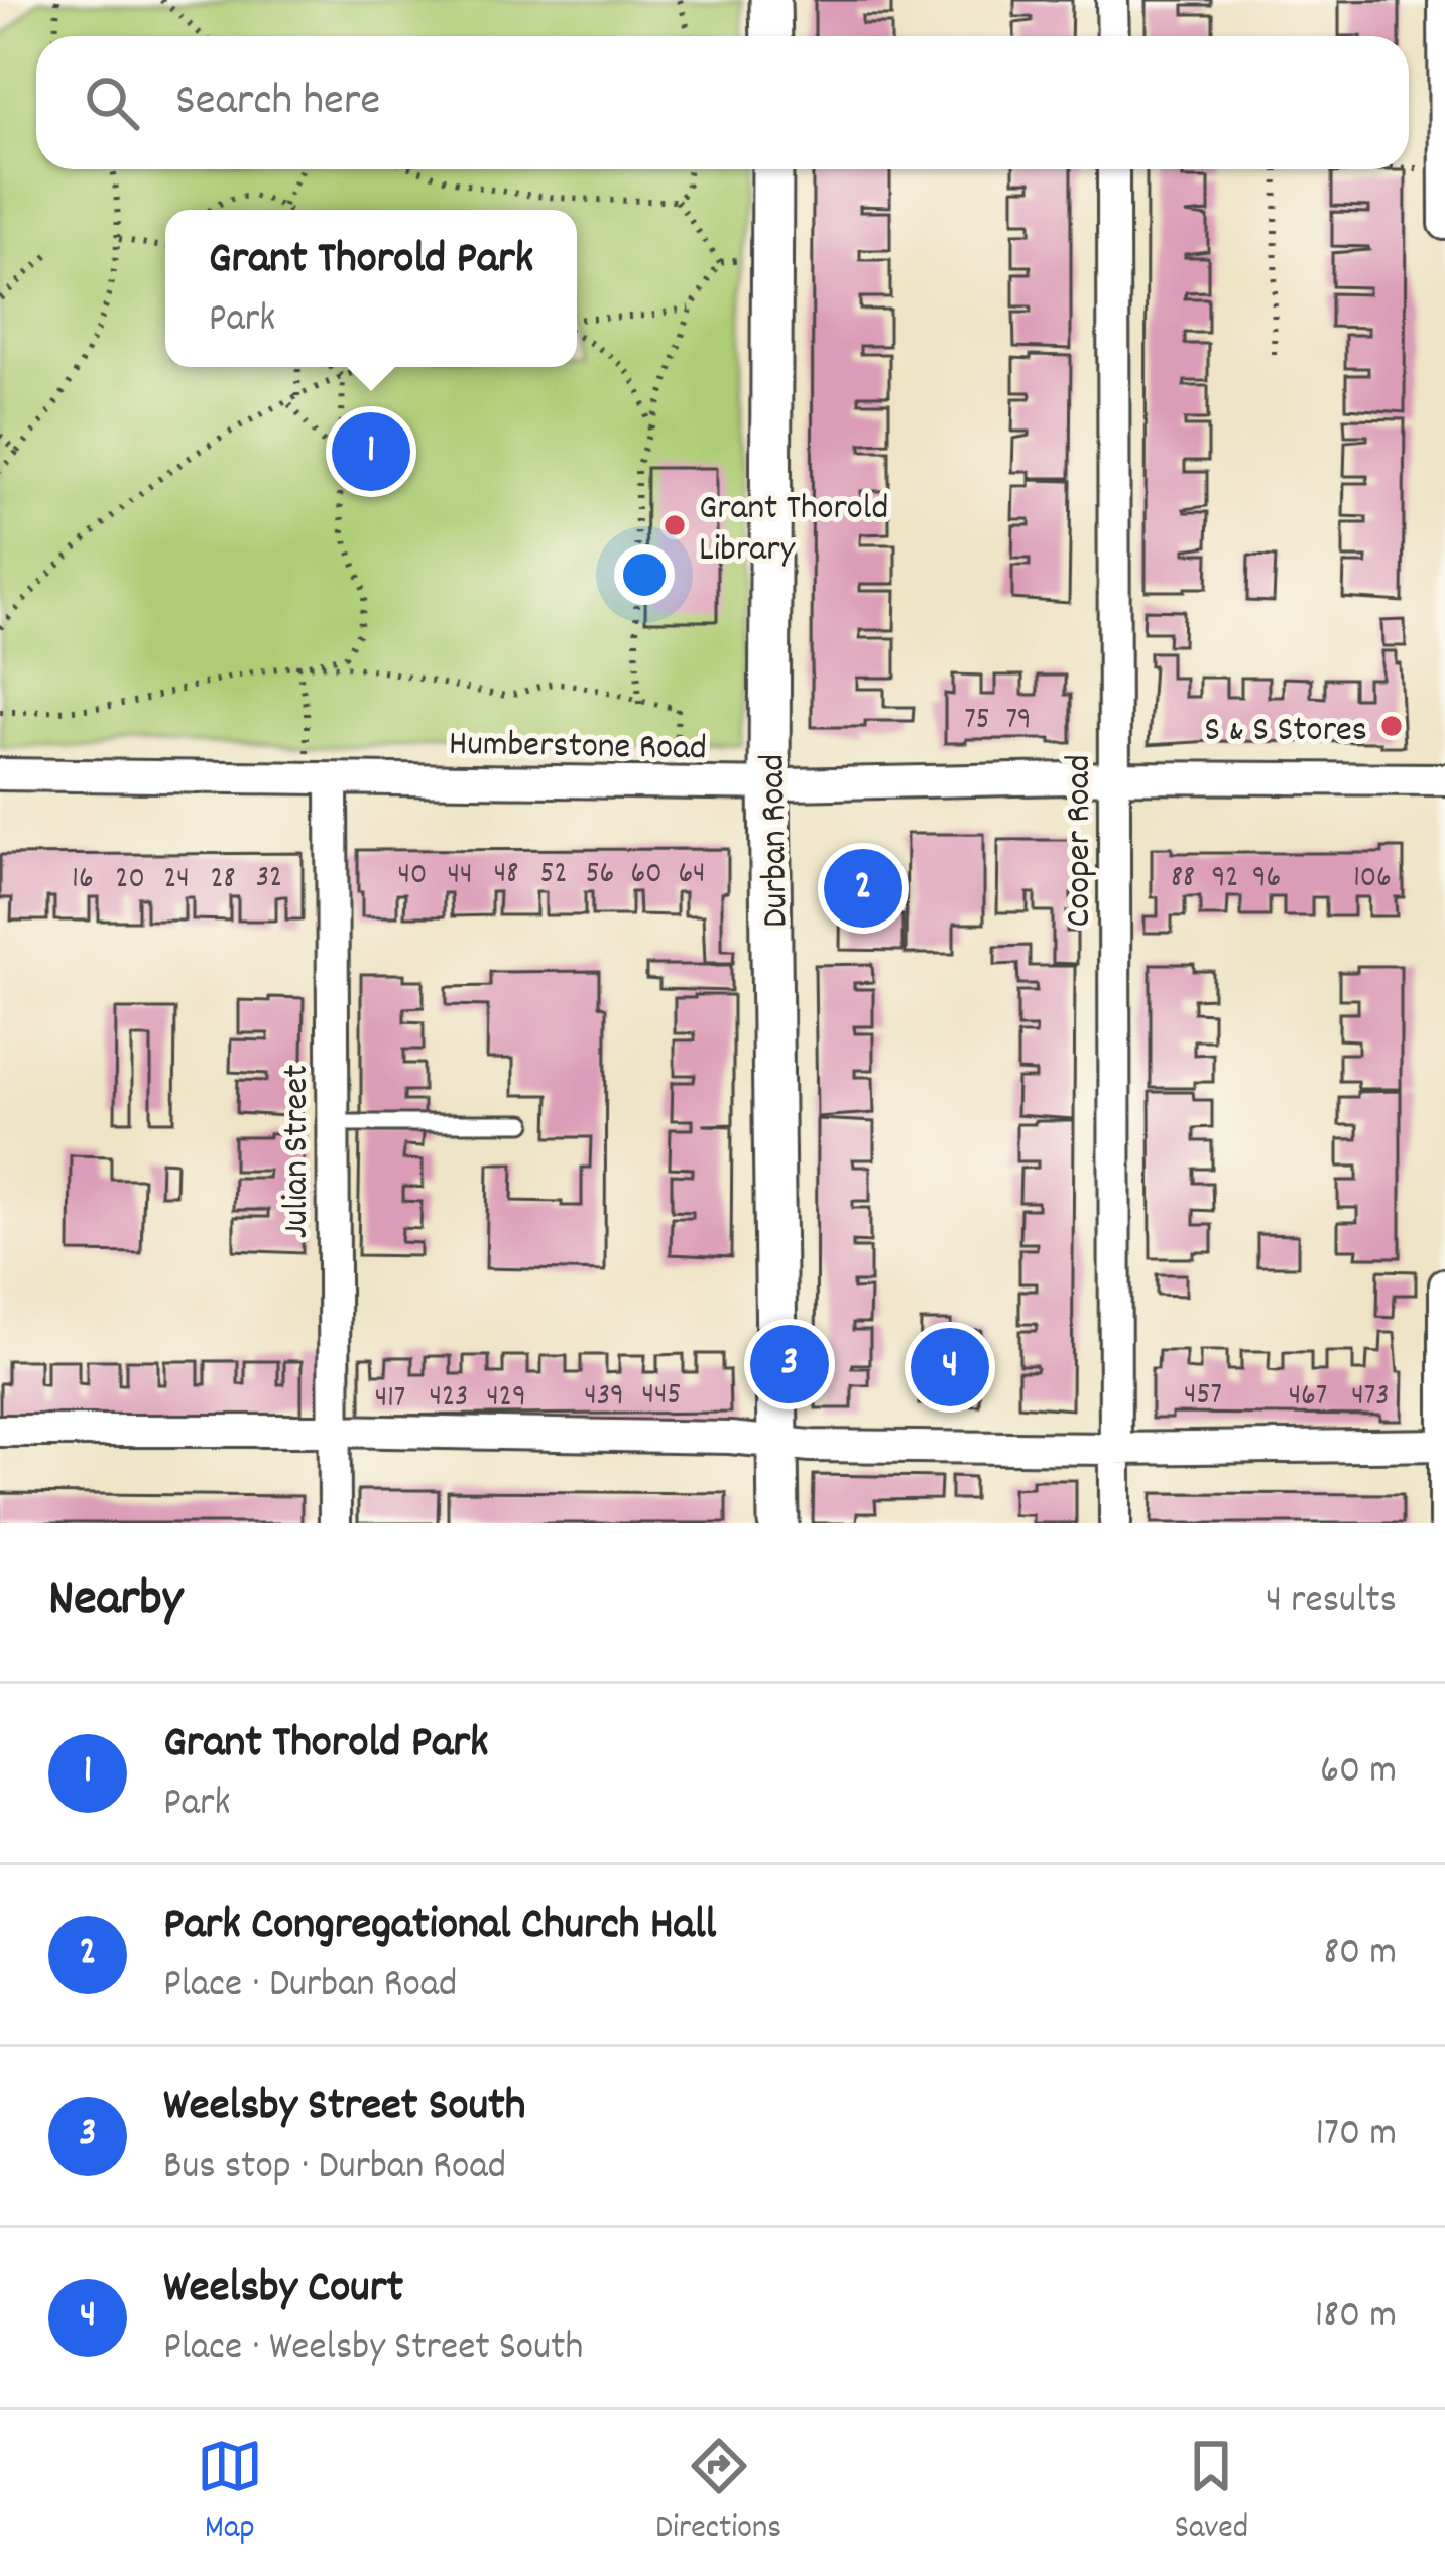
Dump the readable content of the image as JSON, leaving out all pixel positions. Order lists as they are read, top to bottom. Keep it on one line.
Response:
{"streets":{"street":["Humberstone Road","Durban Road","Cooper Road","Julian Street"]},"crossings":[["Humberstone Road","Durban Road"],["Humberstone Road","Cooper Road"],["Humberstone Road","Julian Street"]],"places":["Grant Thorold Library","S & S Stores"],"house_numbers":["75","79","48","52","56","60","64","40","44","32","88","92","96","106","16","20","24","28","445","457","439","467","473","423","429","417"],"page":{"search":"Search here","popup":["Grant Thorold Park","Park"],"pins":["1","2","3","4"],"heading":["Nearby","4 results"],"list":[{"mark":"1","name":"Grant Thorold Park","note":"Park","value":"60 m"},{"mark":"2","name":"Park Congregational Church Hall","note":"Place · Durban Road","value":"80 m"},{"mark":"3","name":"Weelsby Street South","note":"Bus stop · Durban Road","value":"170 m"},{"mark":"4","name":"Weelsby Court","note":"Place · Weelsby Street South","value":"180 m"}],"nav":["Map","Directions","Saved"]}}
